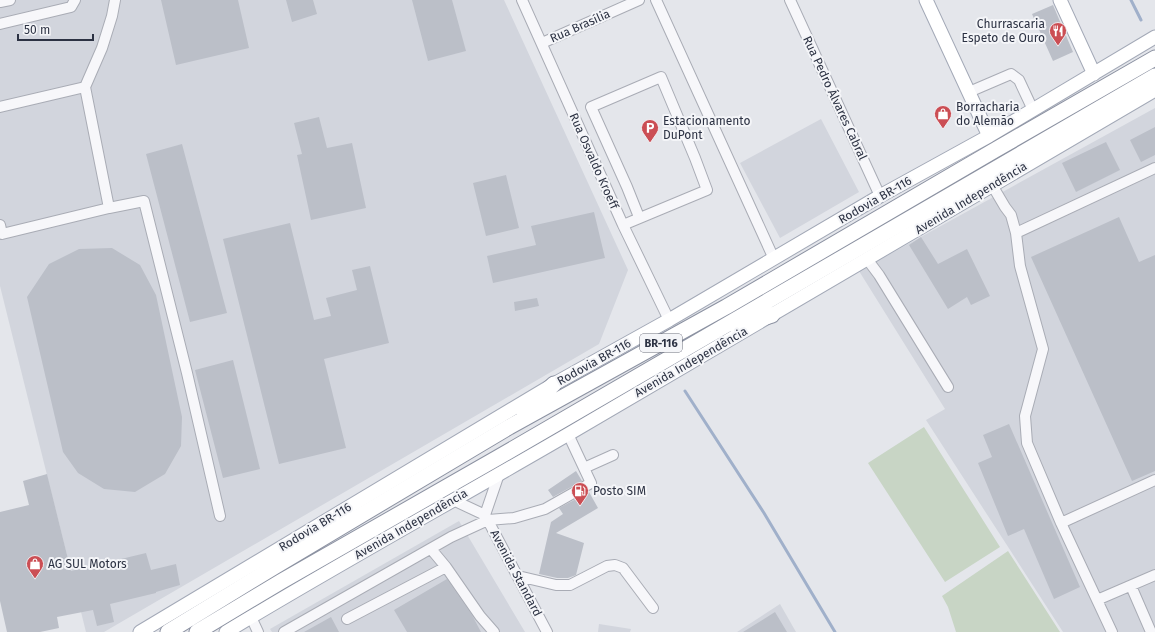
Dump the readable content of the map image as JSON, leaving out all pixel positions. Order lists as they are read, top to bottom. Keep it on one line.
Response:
{"streets":{"highway":["Rodovia BR-116","BR-116"],"main road":["Avenida Independência"],"street":["Rua Brasília","Rua Pedro Álvares Cabral","Rua Osvaldo Kroeff","Avenida Standard"]},"crossings":[["Rua Brasília","Rua Osvaldo Kroeff"],["Rua Pedro Álvares Cabral","Rodovia BR-116"],["Rua Osvaldo Kroeff","Rodovia BR-116"]],"places":{"restaurant":["Churrascaria Espeto de Ouro"],"shop":["Borracharia do Alemão","AG SUL Motors"],"parking":["Estacionamento DuPont"],"fuel station":["Posto SIM"]},"scale_bar":"50 m"}
